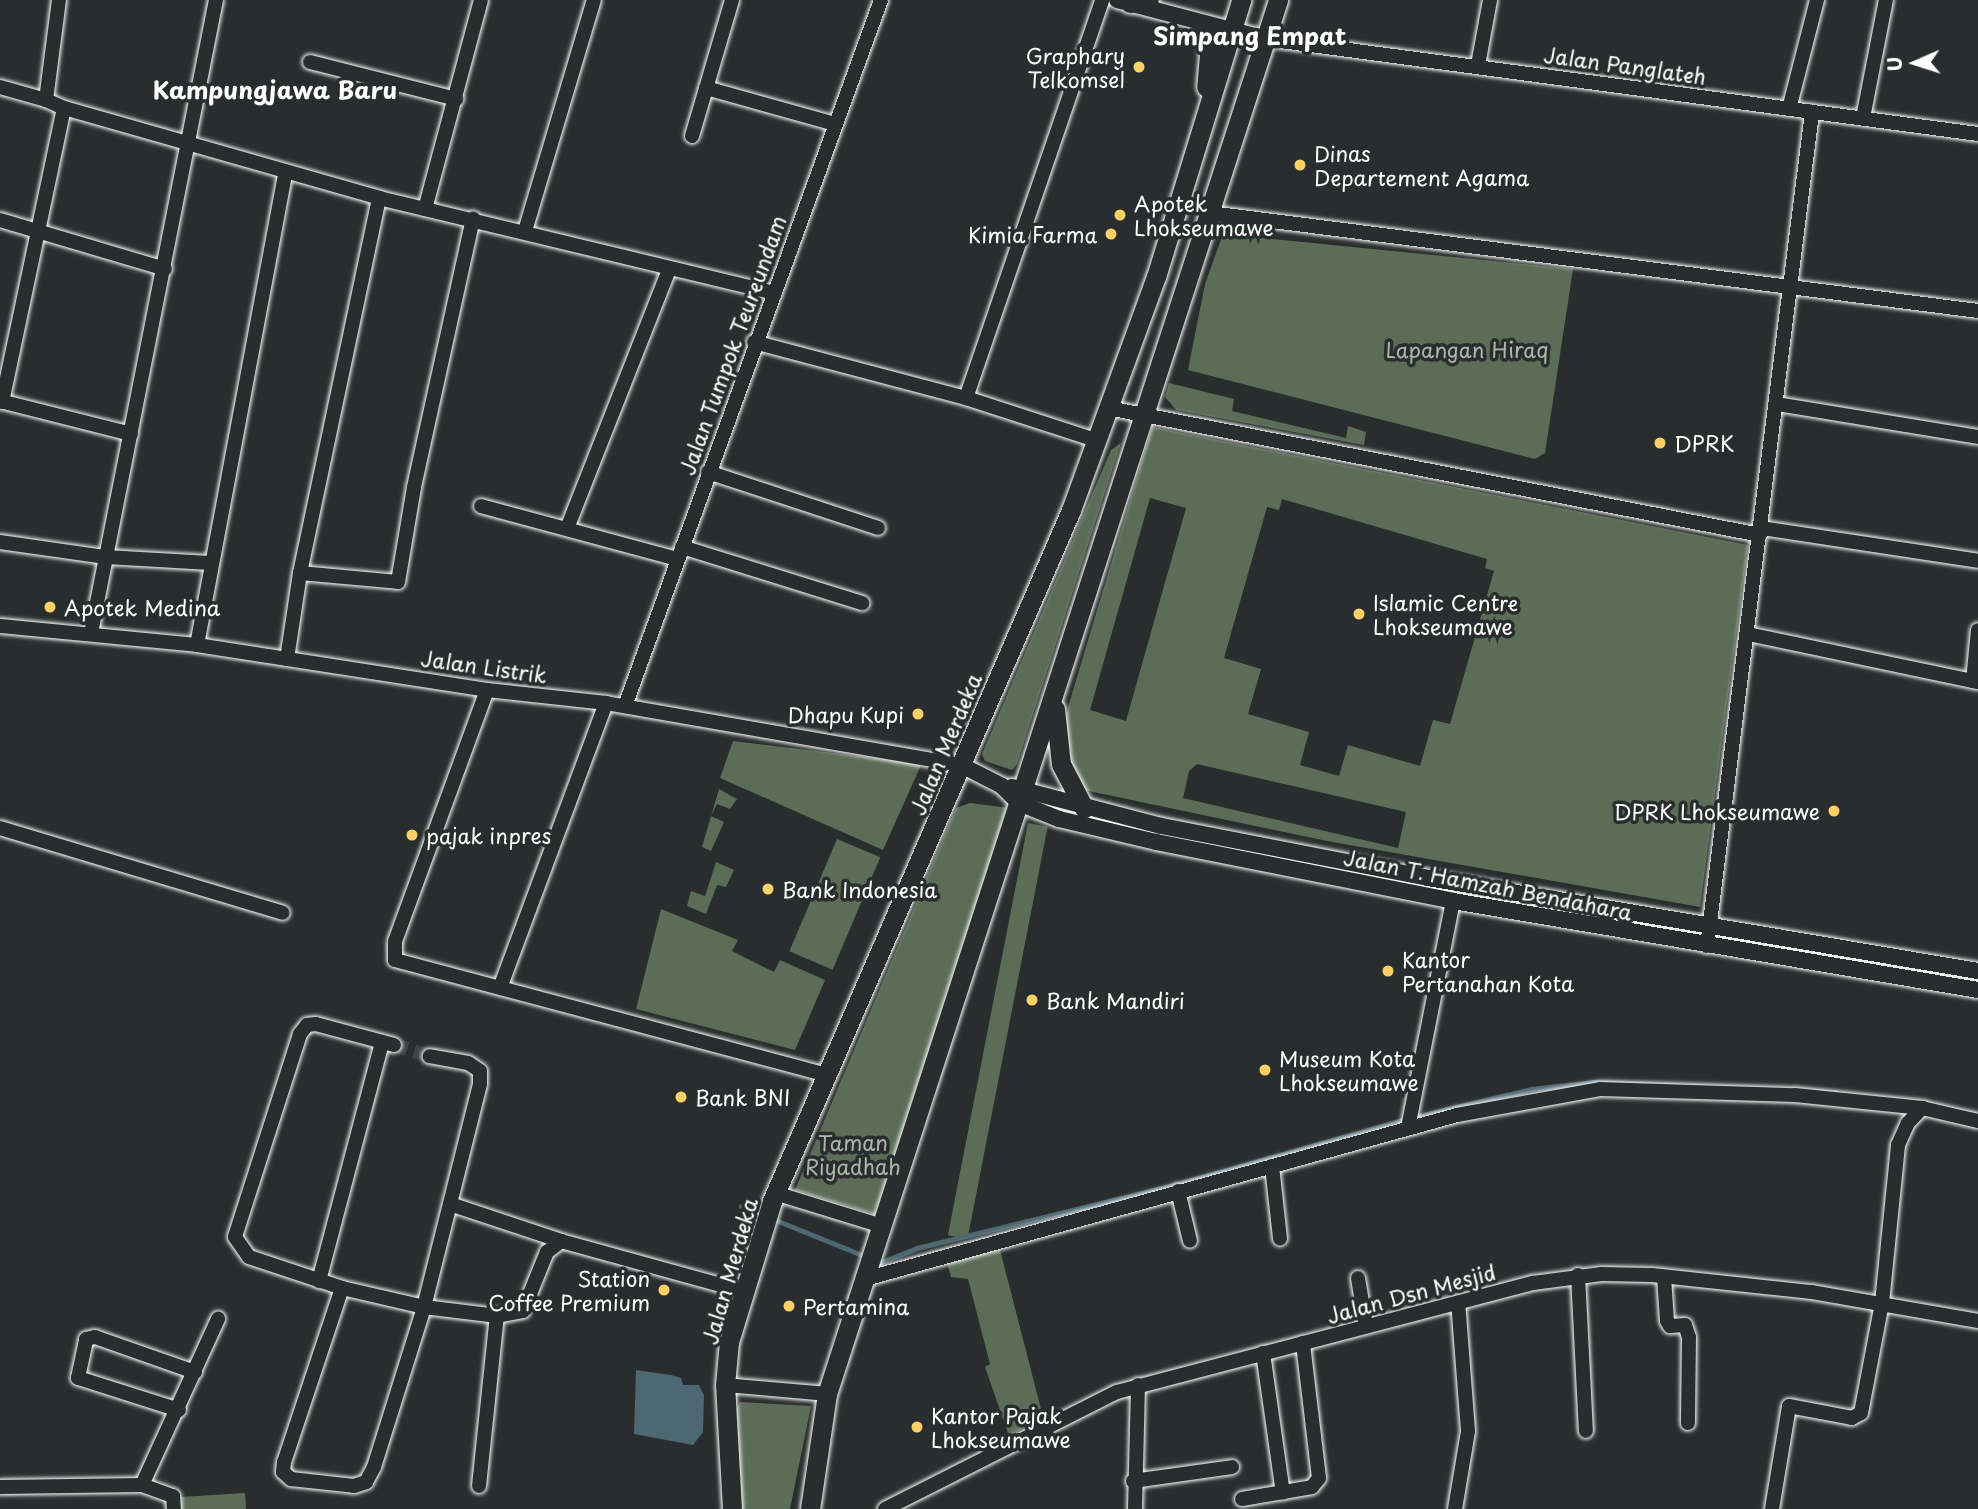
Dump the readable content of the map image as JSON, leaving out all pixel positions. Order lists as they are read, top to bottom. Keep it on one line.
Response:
{"streets":{"main road":["Jalan Merdeka"],"street":["Jalan Panglateh","Jalan Tumpok Teureundam","Jalan Listrik","Jalan T. Hamzah Bendahara","Jalan Dsn Mesjid"]},"crossings":[["Jalan Tumpok Teureundam","Jalan Listrik"],["Jalan Listrik","Jalan Merdeka"],["Jalan Listrik","Jalan T. Hamzah Bendahara"],["Jalan Merdeka","Jalan T. Hamzah Bendahara"]],"districts":["Simpang Empat","Kampungjawa Baru"],"parks":["Lapangan Hiraq","Taman Riyadhah"],"places":["Graphary Telkomsel","Dinas Departement Agama","Apotek Lhokseumawe","Kimia Farma","DPRK","Apotek Medina","Islamic Centre Lhokseumawe","Dhapu Kupi","DPRK Lhokseumawe","pajak inpres","Bank Indonesia","Kantor Pertanahan Kota","Bank Mandiri","Museum Kota Lhokseumawe","Bank BNI","Station Coffee Premium","Pertamina","Kantor Pajak Lhokseumawe"],"north":"left"}
